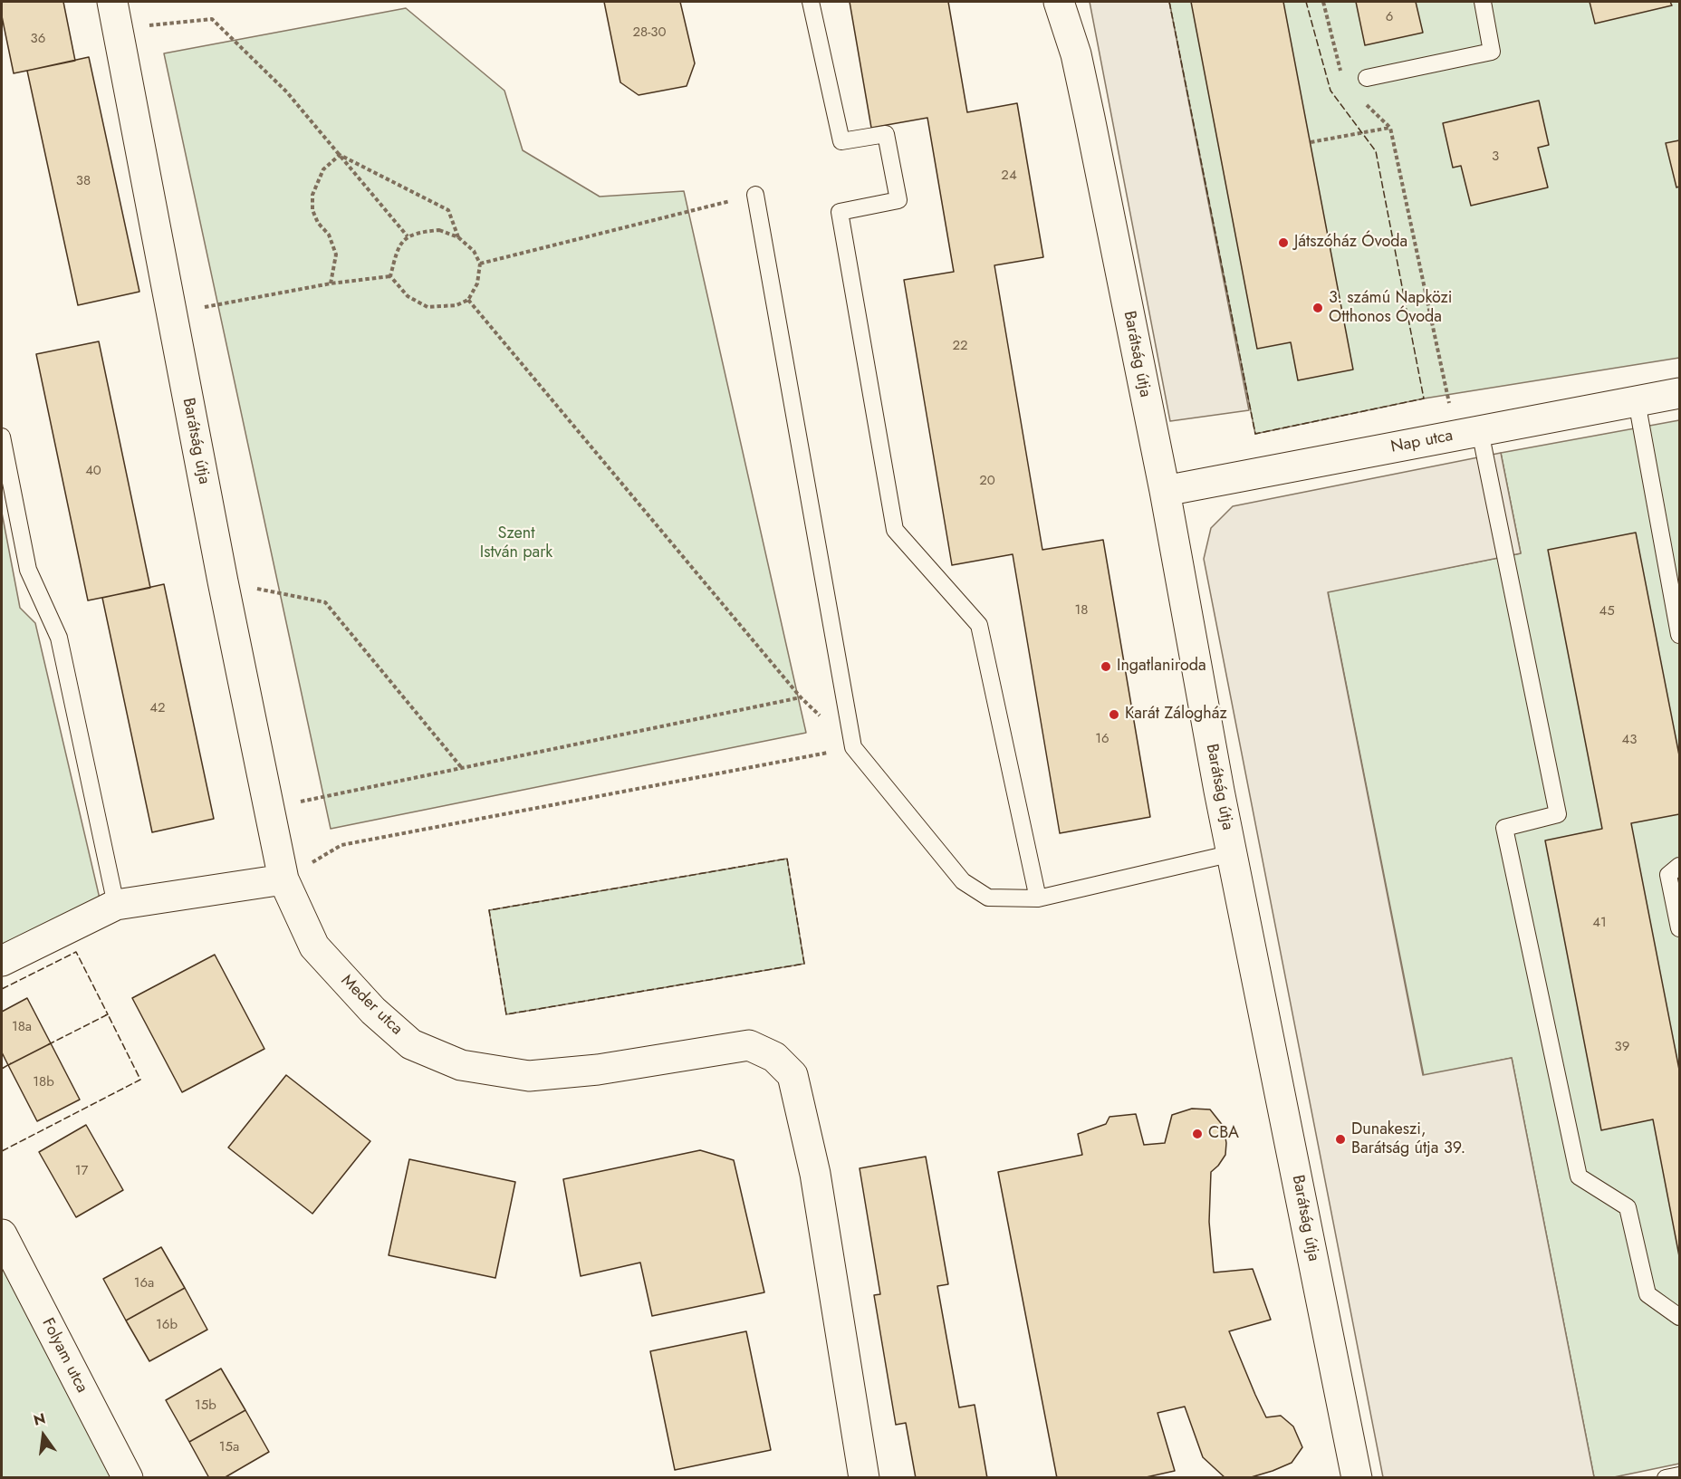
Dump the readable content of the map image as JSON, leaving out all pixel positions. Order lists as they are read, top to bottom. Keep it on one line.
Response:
{"streets":{"street":["Barátság útja","Nap utca","Meder utca","Folyam utca"]},"crossings":[["Barátság útja","Nap utca"],["Barátság útja","Meder utca"]],"parks":["Szent István park"],"places":["Játszóház Óvoda","3. számú Napközi Otthonos Óvoda","Ingatlaniroda","Karát Zálogház","CBA","Dunakeszi, Barátság útja 39."],"house_numbers":["6","28-30","36","3","24","38","22","40","20","18","45","42","16","43","41","18a","39","18b","17","16a","16b","15b","15a"],"north":"top"}
